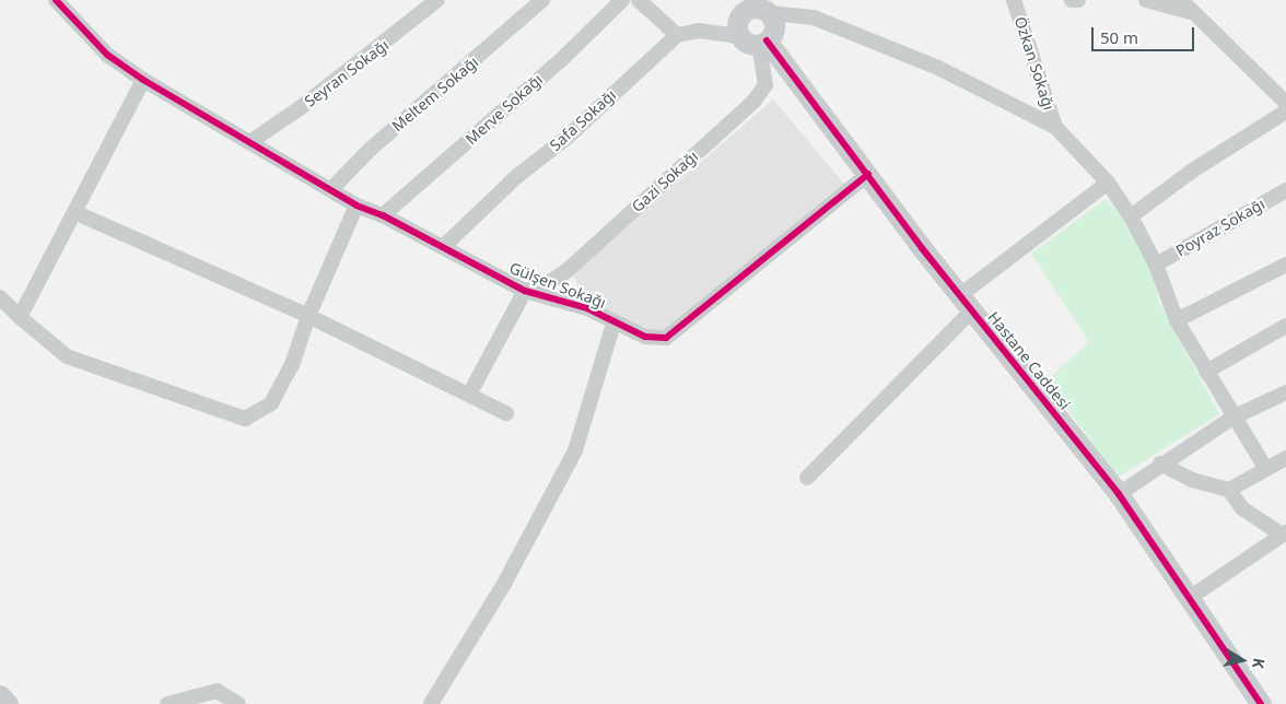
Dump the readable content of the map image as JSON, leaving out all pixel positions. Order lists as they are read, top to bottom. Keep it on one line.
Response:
{"streets":{"street":["Özkan Sokağı","Seyran Sokağı","Meltem Sokağı","Merve Sokağı","Safa Sokağı","Gazi Sokağı","Poyraz Sokağı","Gülşen Sokağı","Hastane Caddesi"]},"crossings":[["Seyran Sokağı","Gülşen Sokağı"],["Meltem Sokağı","Gülşen Sokağı"],["Merve Sokağı","Gülşen Sokağı"],["Safa Sokağı","Gülşen Sokağı"],["Gazi Sokağı","Gülşen Sokağı"],["Gazi Sokağı","Hastane Caddesi"],["Gülşen Sokağı","Hastane Caddesi"]],"scale_bar":"50 m","north":"right"}
